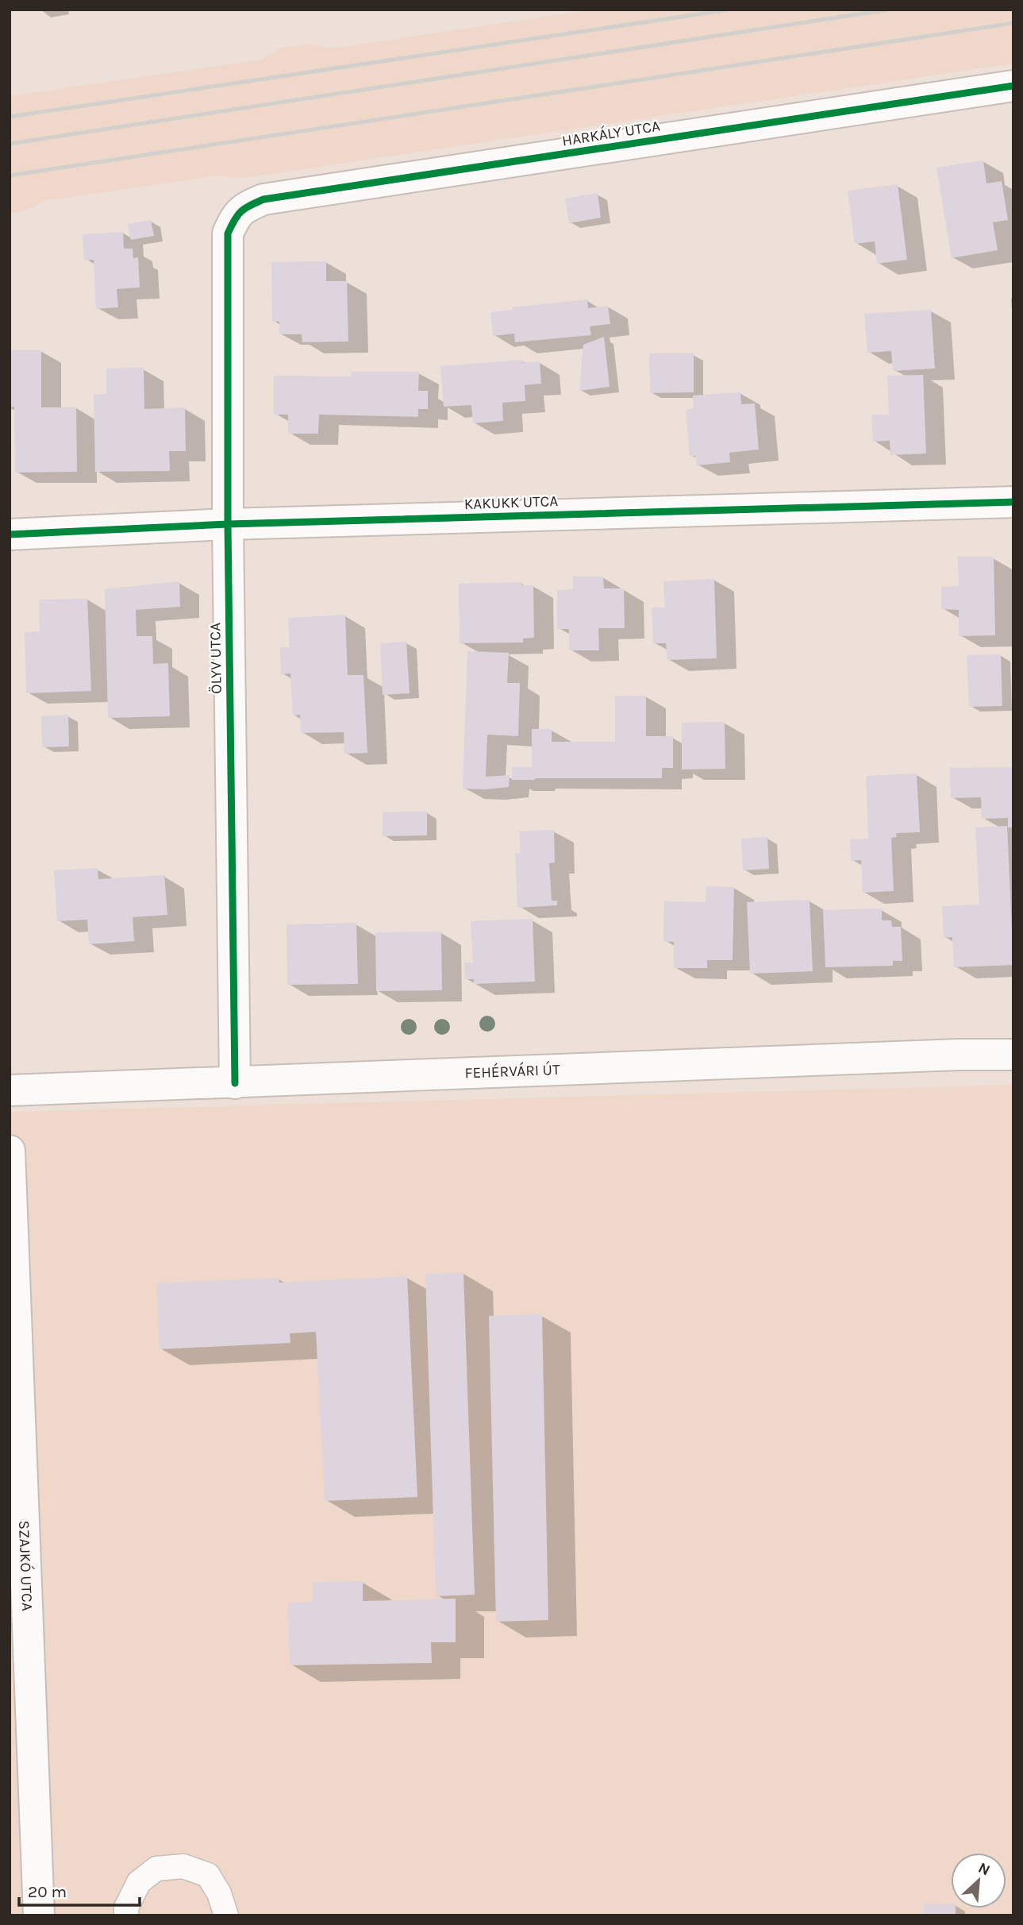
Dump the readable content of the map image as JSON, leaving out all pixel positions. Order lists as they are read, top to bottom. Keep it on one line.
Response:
{"streets":{"street":["HARKÁLY UTCA","KAKUKK UTCA","ÖLYV UTCA","FEHÉRVÁRI ÚT","SZAJKÓ UTCA"]},"crossings":[["HARKÁLY UTCA","ÖLYV UTCA"],["KAKUKK UTCA","ÖLYV UTCA"],["ÖLYV UTCA","FEHÉRVÁRI ÚT"]],"scale_bar":"20 m","north":"top right"}
